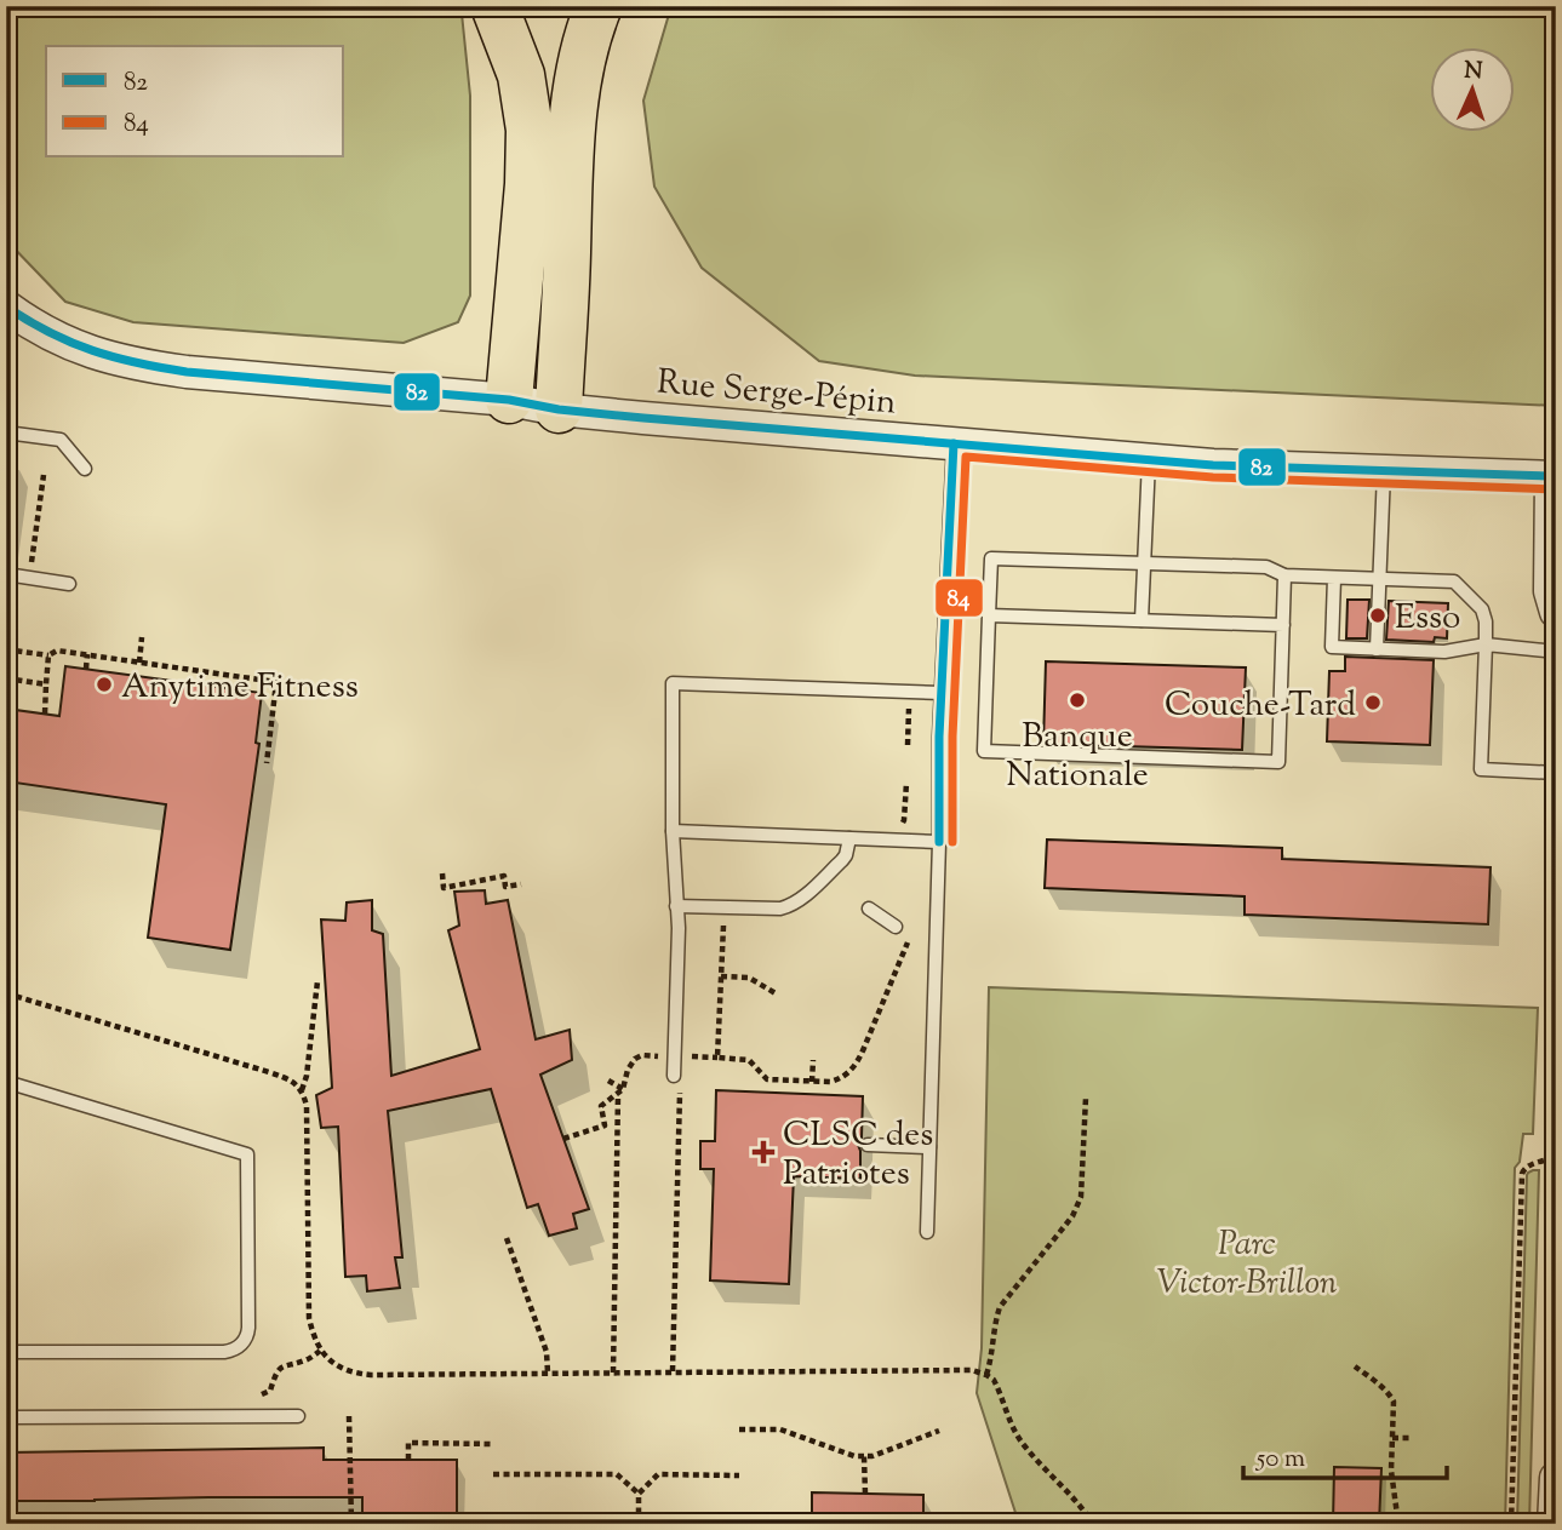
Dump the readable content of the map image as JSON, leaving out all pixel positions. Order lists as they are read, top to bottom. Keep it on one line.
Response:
{"streets":{"street":["Rue Serge-Pépin"]},"parks":["Parc Victor-Brillon"],"places":{"other":["Esso","Anytime Fitness","Banque Nationale","Couche-Tard"],"health":["CLSC des Patriotes"]},"lines":["transit line 82","transit line 84"],"legend":["82","84"],"scale_bar":"50 m","north":"top"}
